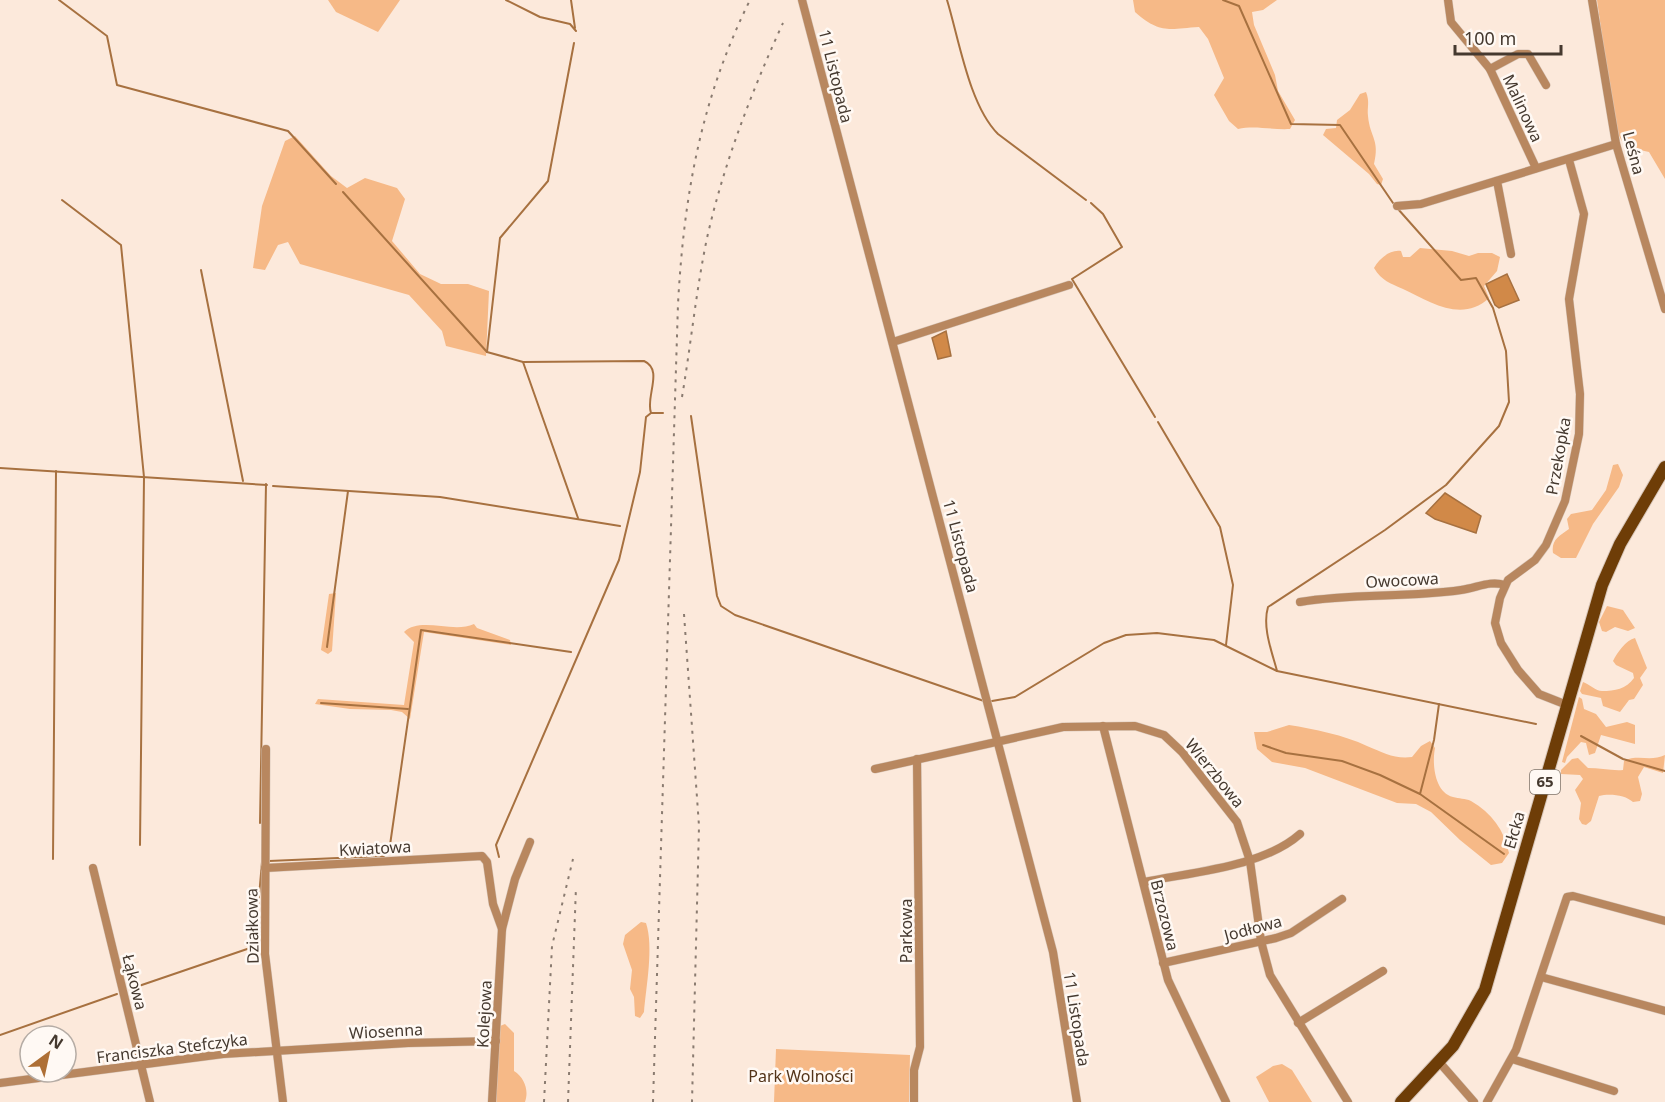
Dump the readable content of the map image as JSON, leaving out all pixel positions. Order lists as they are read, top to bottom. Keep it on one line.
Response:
{"streets":{"main road":["65","Ełcka"],"street":["11 Listopada","Malinowa","Leśna","Przekopka","Owocowa","Wierzbowa","Kwiatowa","Brzozowa","Działkowa","Jodłowa","Parkowa","Łąkowa","Kolejowa","Wiosenna","Franciszka Stefczyka"]},"crossings":[["11 Listopada","Wierzbowa"],["Przekopka","Owocowa"],["Wierzbowa","Brzozowa"],["Wierzbowa","Jodłowa"],["Wierzbowa","Parkowa"],["Kwiatowa","Działkowa"],["Kwiatowa","Kolejowa"],["Brzozowa","Jodłowa"],["Działkowa","Wiosenna"],["Działkowa","Franciszka Stefczyka"],["Łąkowa","Franciszka Stefczyka"],["Kolejowa","Wiosenna"],["Wiosenna","Franciszka Stefczyka"]],"parks":["Park Wolności"],"scale_bar":"100 m","north":"top right"}
